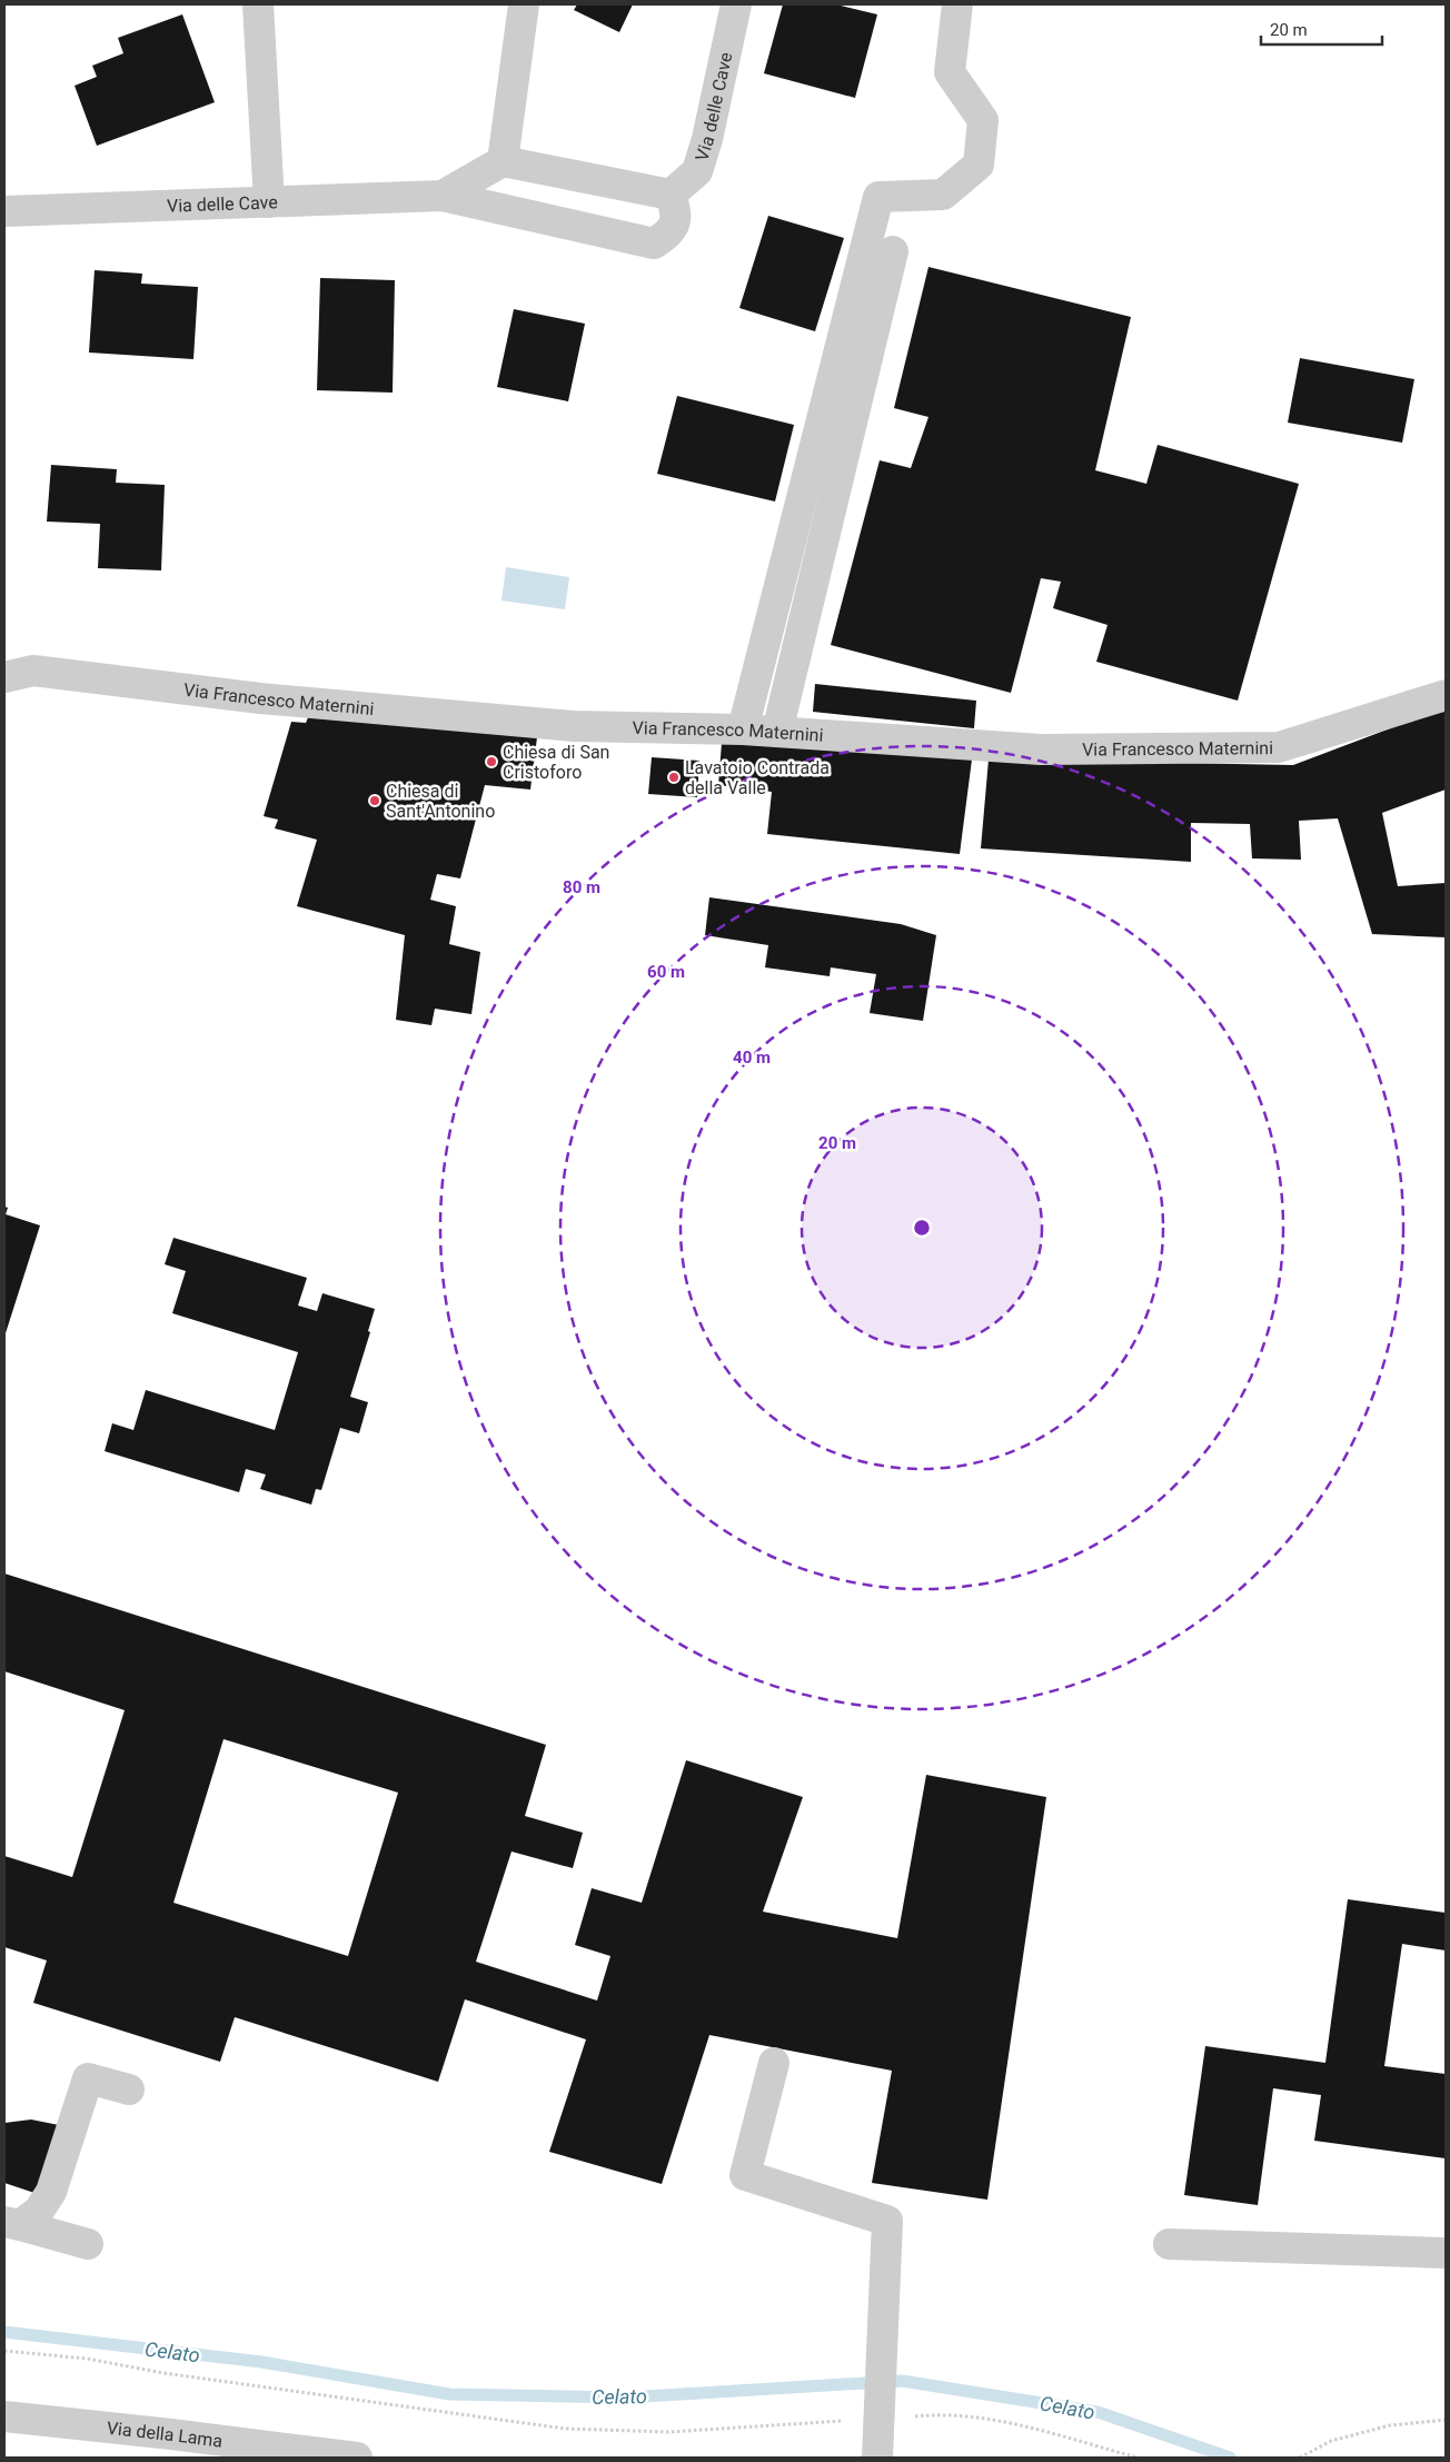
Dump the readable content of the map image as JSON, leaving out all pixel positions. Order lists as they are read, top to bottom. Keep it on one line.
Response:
{"streets":{"street":["Via delle Cave","Via Francesco Maternini","Via della Lama"]},"water":["Celato"],"places":["Chiesa di San Cristoforo","Lavatoio Contrada della Valle","Chiesa di Sant'Antonino"],"scale_bar":"20 m","rings":["80 m","60 m","40 m","20 m"]}
